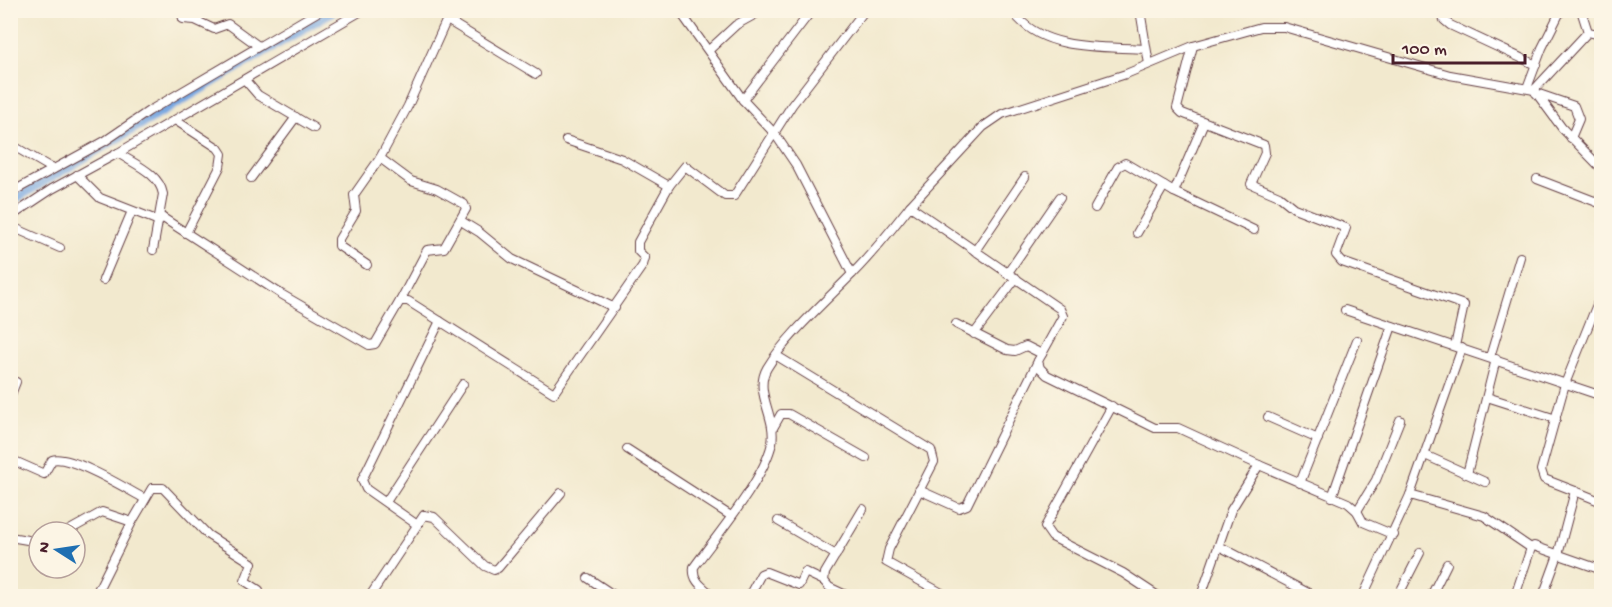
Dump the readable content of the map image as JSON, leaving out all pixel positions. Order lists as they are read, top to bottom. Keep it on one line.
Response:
{"scale_bar":"100 m","north":"left"}
